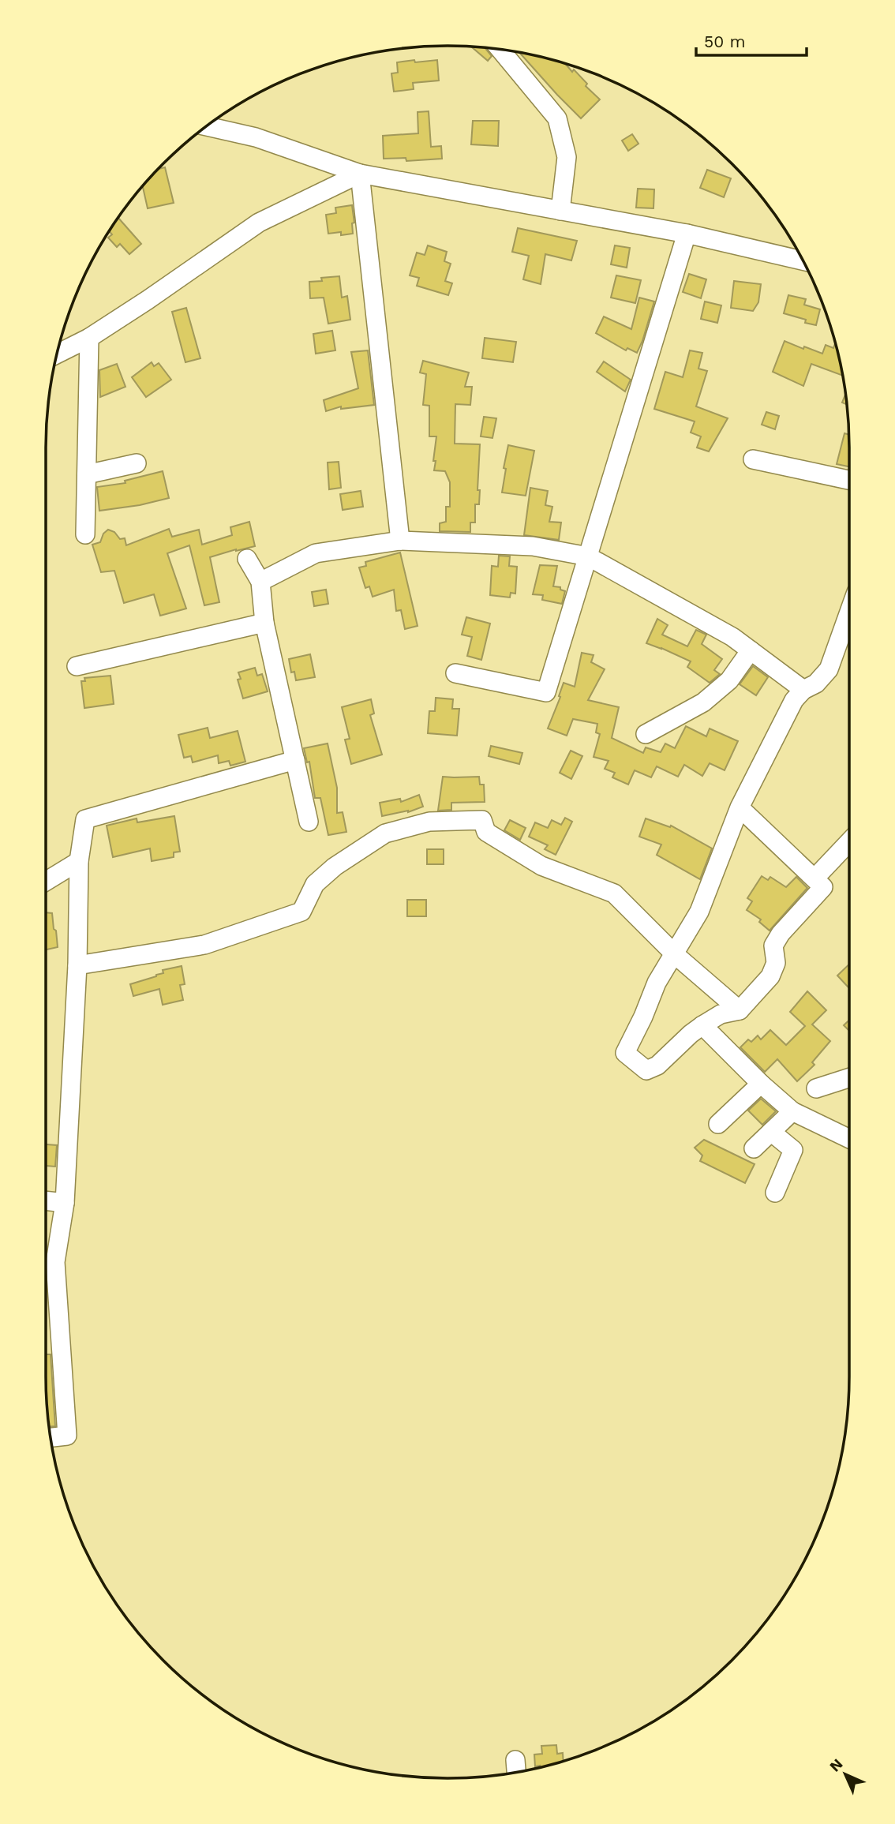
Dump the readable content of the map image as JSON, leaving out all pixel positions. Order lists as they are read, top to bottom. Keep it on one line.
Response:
{"scale_bar":"50 m","north":"top left"}
